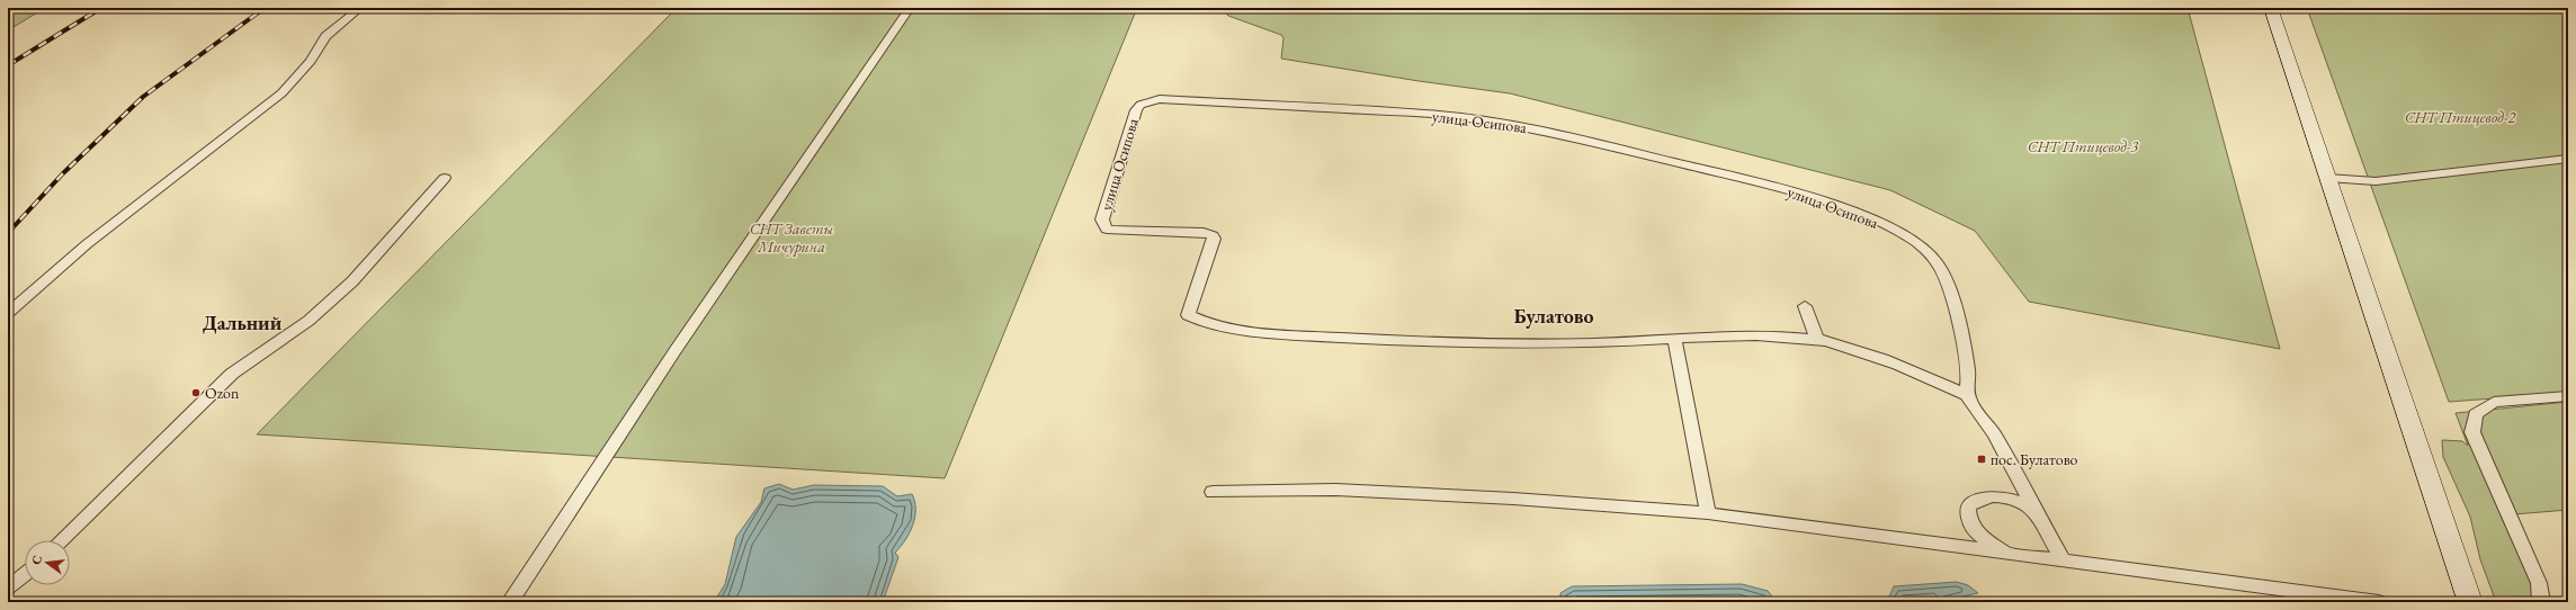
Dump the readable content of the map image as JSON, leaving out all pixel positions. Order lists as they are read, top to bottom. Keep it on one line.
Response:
{"streets":{"street":["улица Осипова"]},"districts":["Булатово","Дальний"],"parks":["СНТ Птицевод-2","СНТ Птицевод-3","СНТ Заветы Мичурина"],"places":{"other":["Ozon"],"transit":["пос. Булатово"]},"north":"left"}
